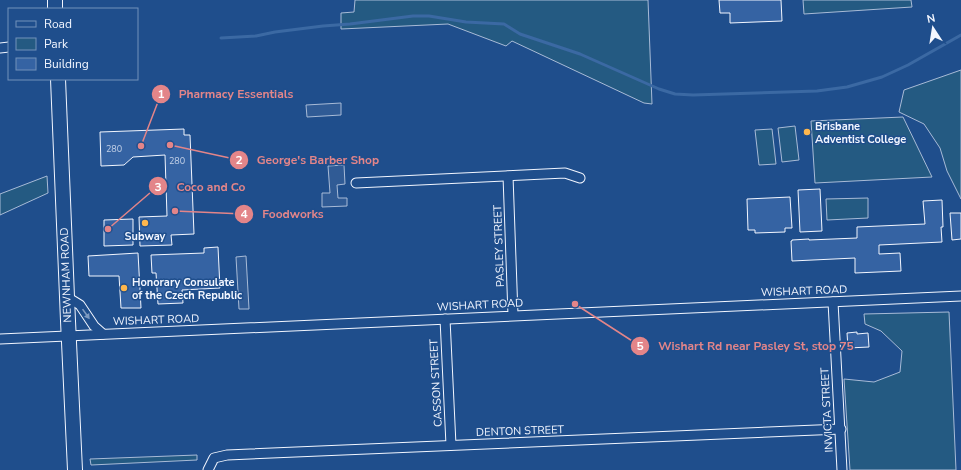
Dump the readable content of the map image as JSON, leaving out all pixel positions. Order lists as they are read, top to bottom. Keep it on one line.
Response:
{"streets":{"main road":["NEWNHAM ROAD"],"street":["PASLEY STREET","WISHART ROAD","CASSON STREET","INVICTA STREET","DENTON STREET"]},"crossings":[["PASLEY STREET","WISHART ROAD"],["NEWNHAM ROAD","WISHART ROAD"],["WISHART ROAD","CASSON STREET"],["WISHART ROAD","INVICTA STREET"],["CASSON STREET","DENTON STREET"],["INVICTA STREET","DENTON STREET"]],"places":["Brisbane Adventist College","George's Barber Shop","Pharmacy Essentials","Foodworks","Subway","Coco and Co","Honorary Consulate of the Czech Republic","Wishart Rd near Pasley St, stop 75"],"house_numbers":["280","280"],"legend":["Road","Park","Building"],"north":"top"}
